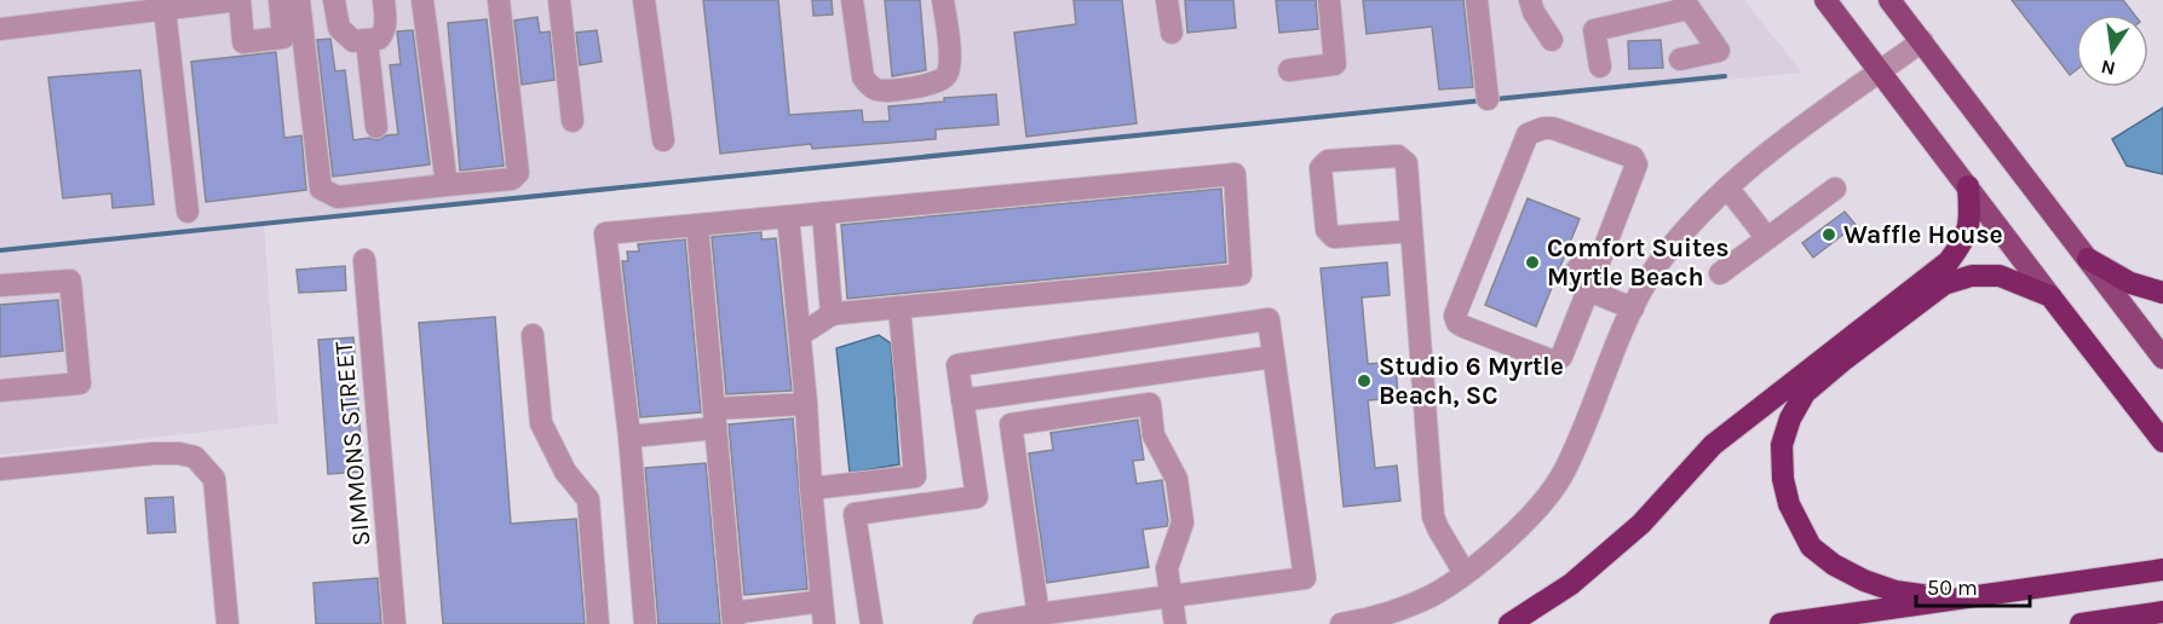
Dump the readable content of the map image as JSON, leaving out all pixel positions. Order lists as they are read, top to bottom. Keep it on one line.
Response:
{"streets":{"street":["SIMMONS STREET"]},"places":["Waffle House","Comfort Suites Myrtle Beach","Studio 6 Myrtle Beach, SC"],"scale_bar":"50 m","north":"bottom"}
